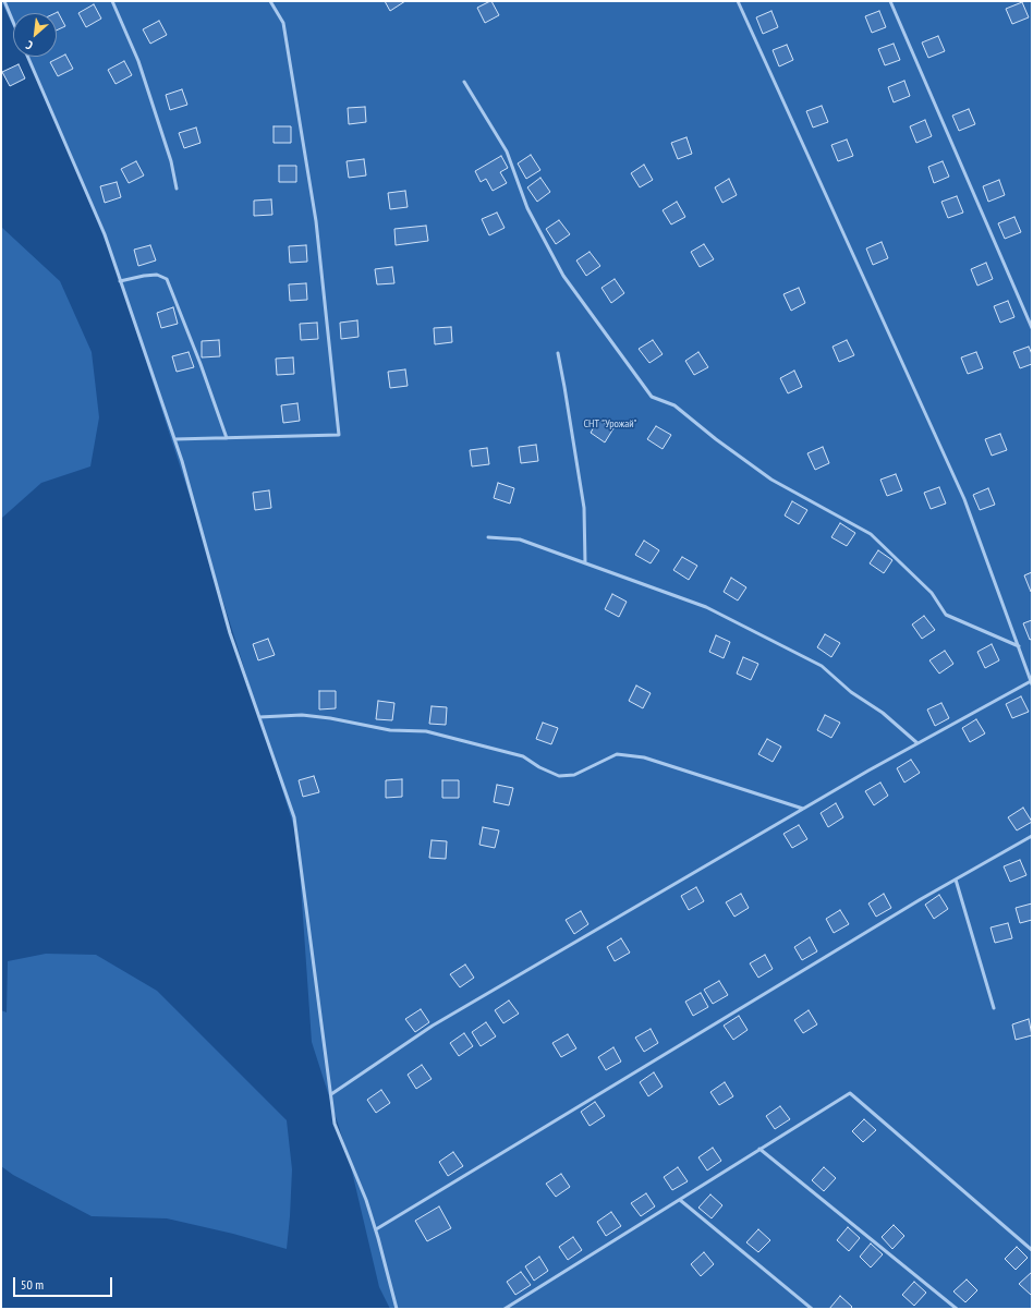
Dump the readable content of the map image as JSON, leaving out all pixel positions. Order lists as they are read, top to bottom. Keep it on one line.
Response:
{"parks":["СНТ \"Урожай\""],"scale_bar":"50 m","north":"bottom left"}
